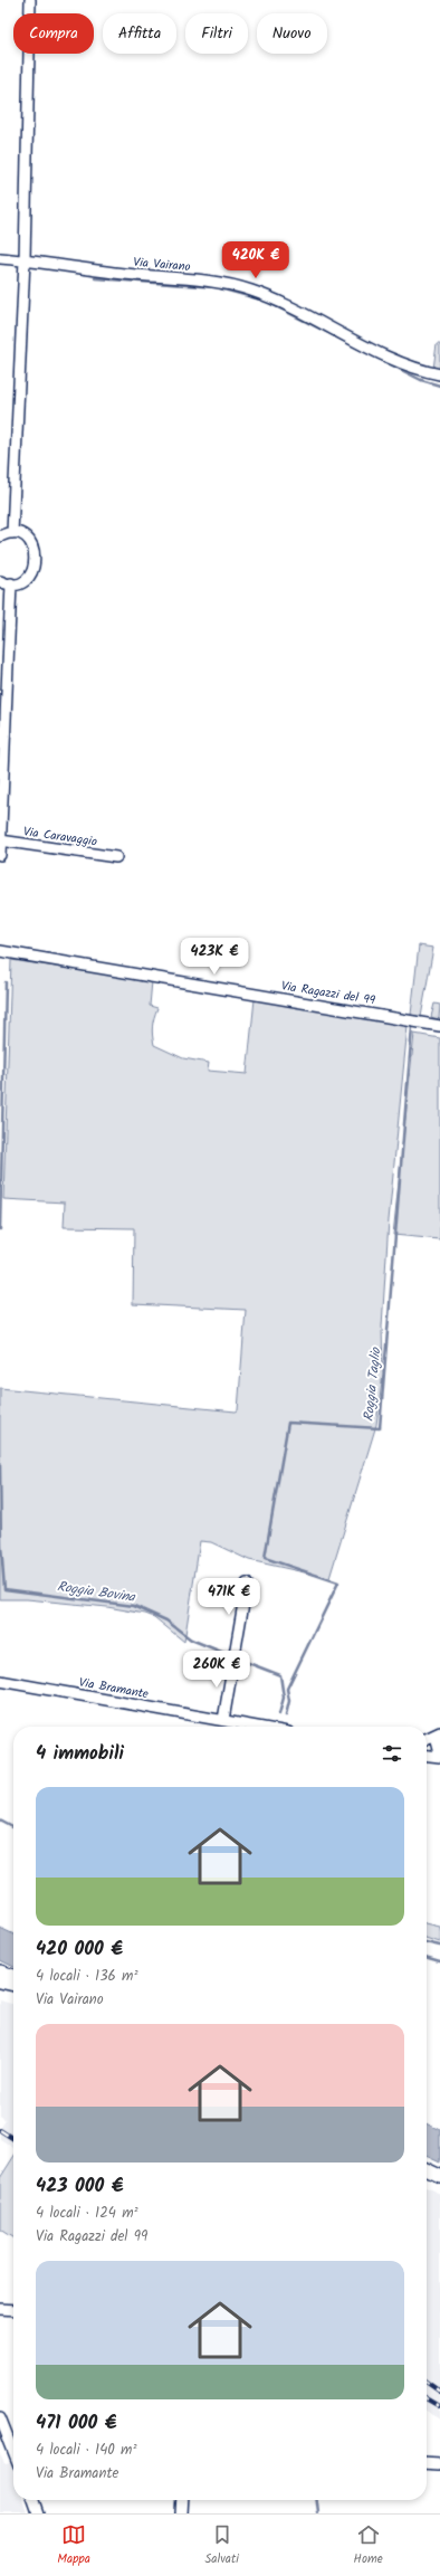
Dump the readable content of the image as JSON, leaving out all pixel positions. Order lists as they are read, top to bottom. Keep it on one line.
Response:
{"streets":{"street":["Via Vairano","Via Caravaggio","Via Ragazzi del 99","Via Bramante"]},"water":["Roggia Taglio","Roggia Bovina"],"page":{"chip":["Compra","Affitta","Filtri","Nuovo"],"price":["420K €","423K €","471K €","260K €"],"heading":"4 immobili","list":[{"name":"420 000 €","note":"4 locali · 136 m² · Via Vairano"},{"name":"423 000 €","note":"4 locali · 124 m² · Via Ragazzi del 99"},{"name":"471 000 €","note":"4 locali · 140 m² · Via Bramante"}],"tabs":["Mappa","Salvati","Home"]}}
